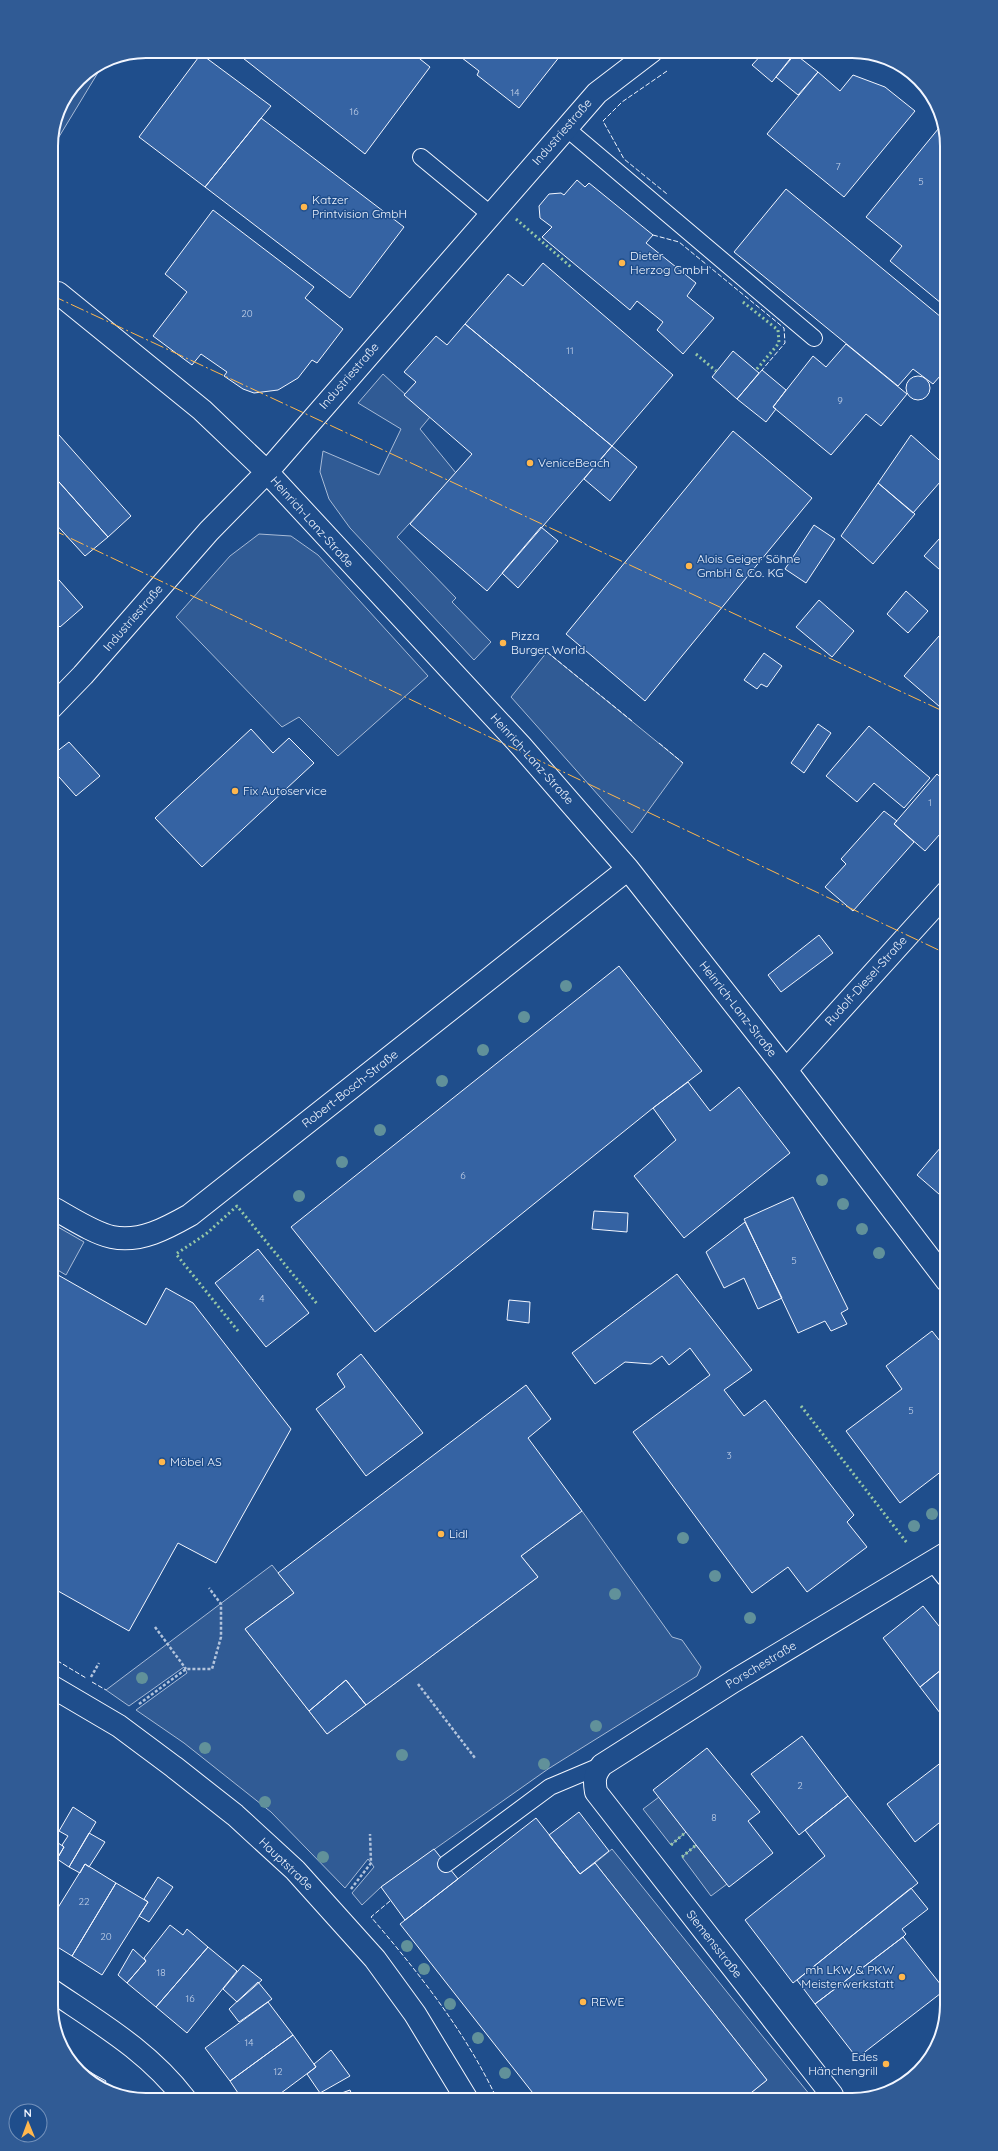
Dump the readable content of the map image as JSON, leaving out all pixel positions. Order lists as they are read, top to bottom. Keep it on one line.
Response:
{"streets":{"street":["Industriestraße","Heinrich-Lanz-Straße","Rudolf-Diesel-Straße","Robert-Bosch-Straße","Porschestraße","Hauptstraße","Siemensstraße"]},"crossings":[["Industriestraße","Heinrich-Lanz-Straße"],["Heinrich-Lanz-Straße","Rudolf-Diesel-Straße"],["Heinrich-Lanz-Straße","Robert-Bosch-Straße"],["Porschestraße","Siemensstraße"]],"places":["Katzer Printvision GmbH","Dieter Herzog GmbH","VeniceBeach","Alois Geiger Söhne GmbH & Co. KG","Pizza Burger World","Fix Autoservice","Möbel AS","Lidl","mh LKW & PKW Meisterwerkstatt","REWE","Edes Hänchengrill"],"house_numbers":["14","16","7","5","20","11","9","1","6","5","4","5","3","2","8","22","20","18","16","14","12"],"north":"top"}
